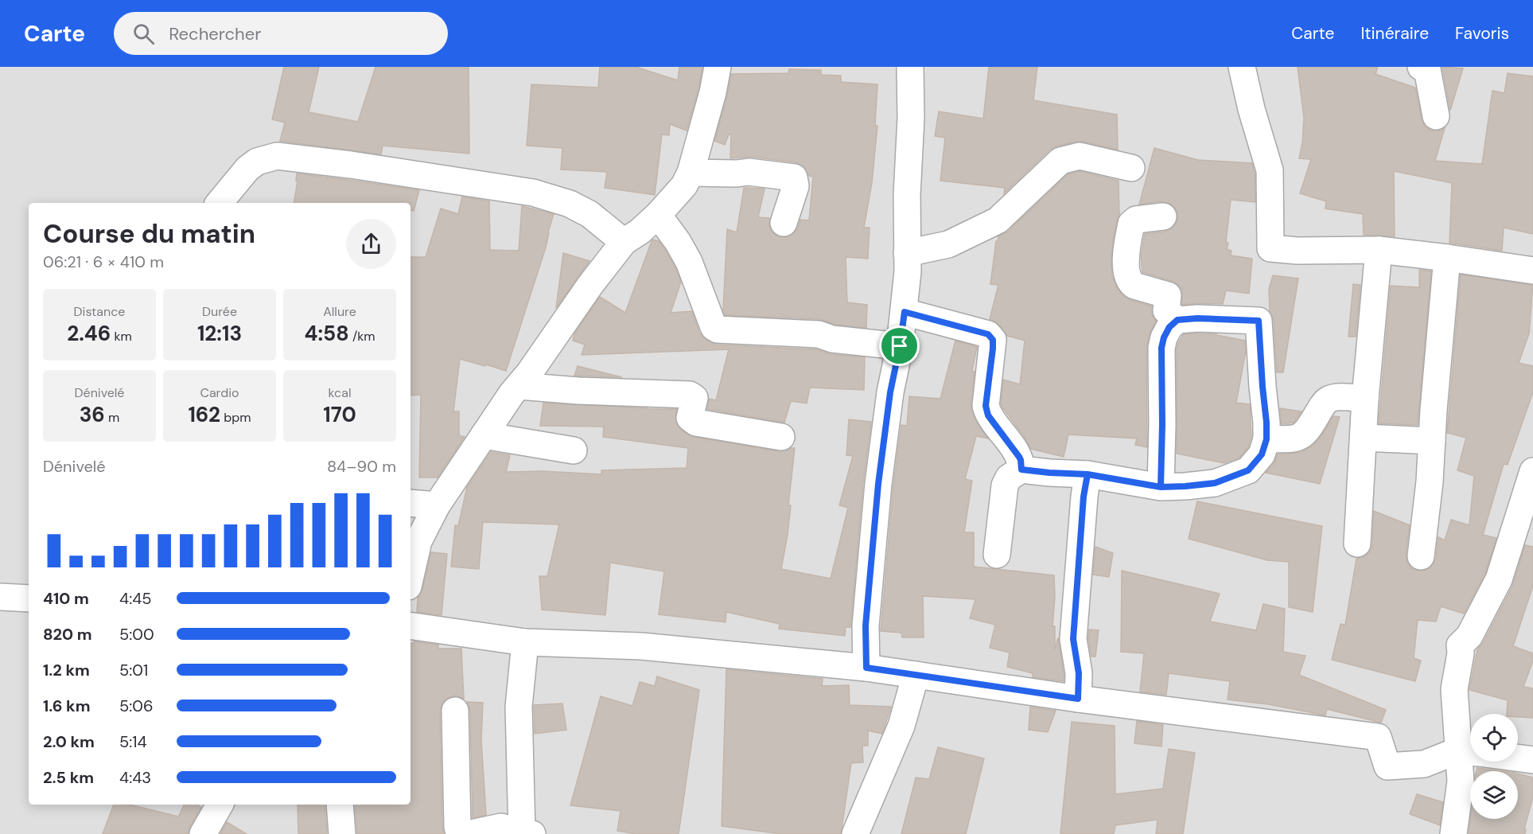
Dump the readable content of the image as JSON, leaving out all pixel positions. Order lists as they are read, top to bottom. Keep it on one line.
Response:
{"page":{"header":"Carte","search":"Rechercher","nav":["Carte","Itinéraire","Favoris"],"heading":["Course du matin","06:21 · 6 × 410 m"],"stats":[["Distance","2.46 km"],["Durée","12:13"],["Allure","4:58 /km"],["Dénivelé","36 m"],["Cardio","162 bpm"],["kcal","170"]],"chart":["Dénivelé","84–90 m"],"list":[{"name":"410 m","note":"4:45"},{"name":"820 m","note":"5:00"},{"name":"1.2 km","note":"5:01"},{"name":"1.6 km","note":"5:06"},{"name":"2.0 km","note":"5:14"},{"name":"2.5 km","note":"4:43"}]}}
